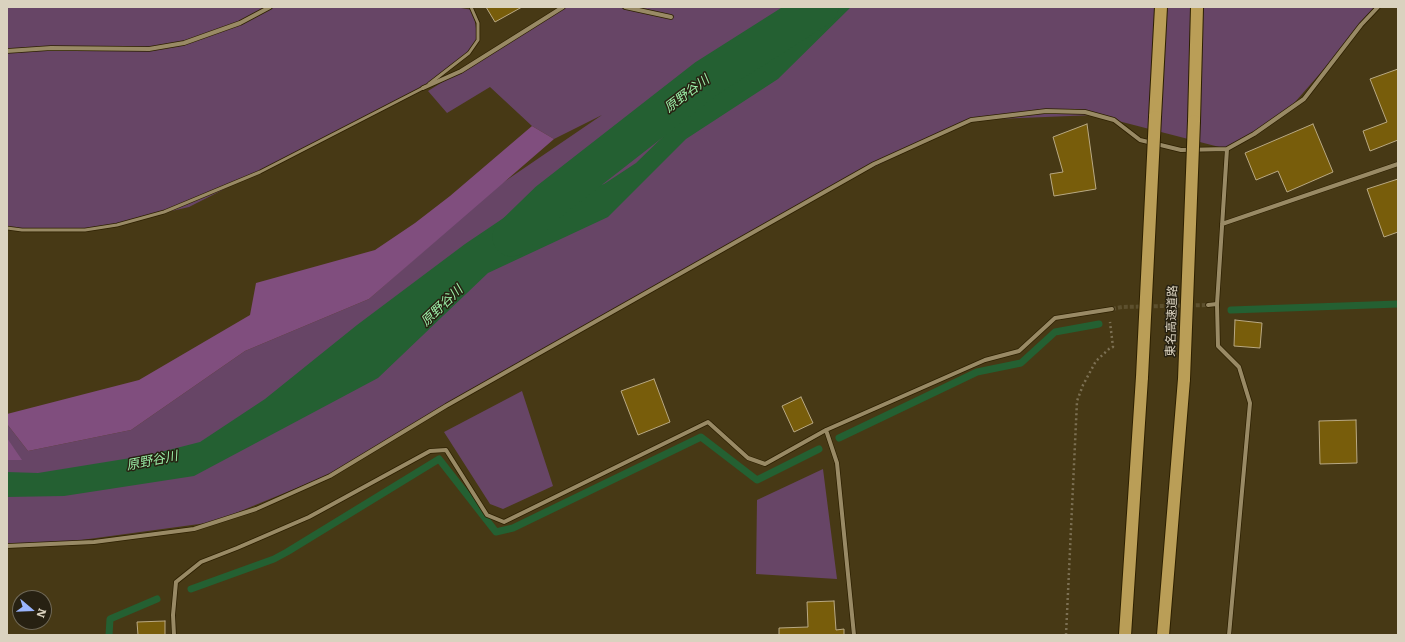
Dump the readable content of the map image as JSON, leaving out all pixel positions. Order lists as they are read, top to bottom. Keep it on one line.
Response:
{"streets":{"highway":["東名高速道路"]},"water":["原野谷川"],"north":"right"}
